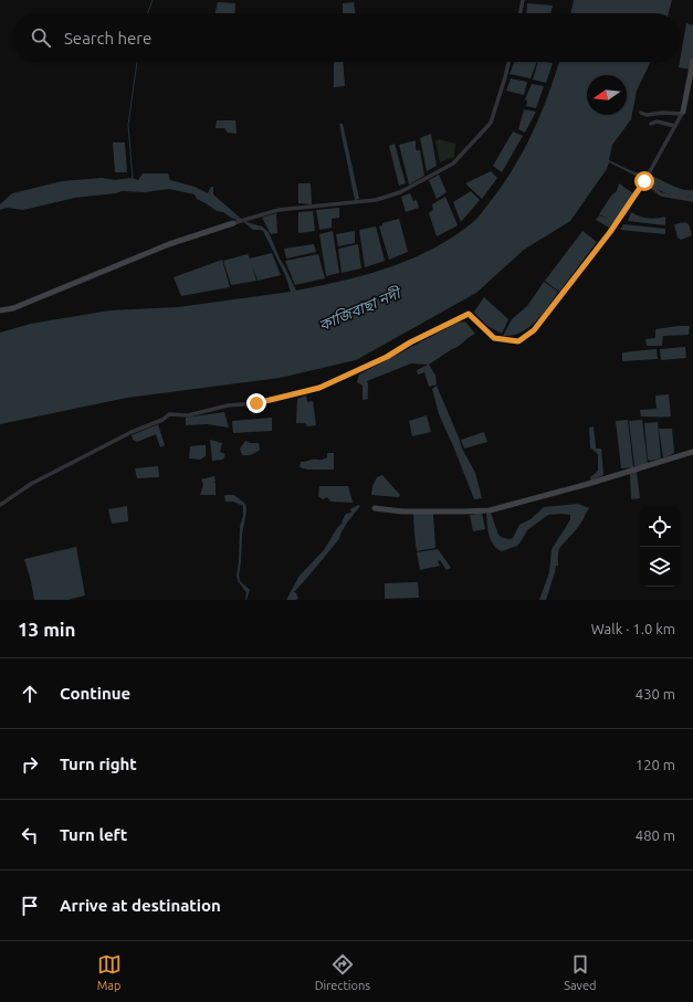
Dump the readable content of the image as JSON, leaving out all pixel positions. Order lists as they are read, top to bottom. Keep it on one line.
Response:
{"water":["কাজিবাছা নদী"],"north":"left","page":{"search":"Search here","heading":["13 min","Walk · 1.0 km"],"list":[["Continue","430 m"],["Turn right","120 m"],["Turn left","480 m"],"Arrive at destination"],"nav":["Map","Directions","Saved"]}}
